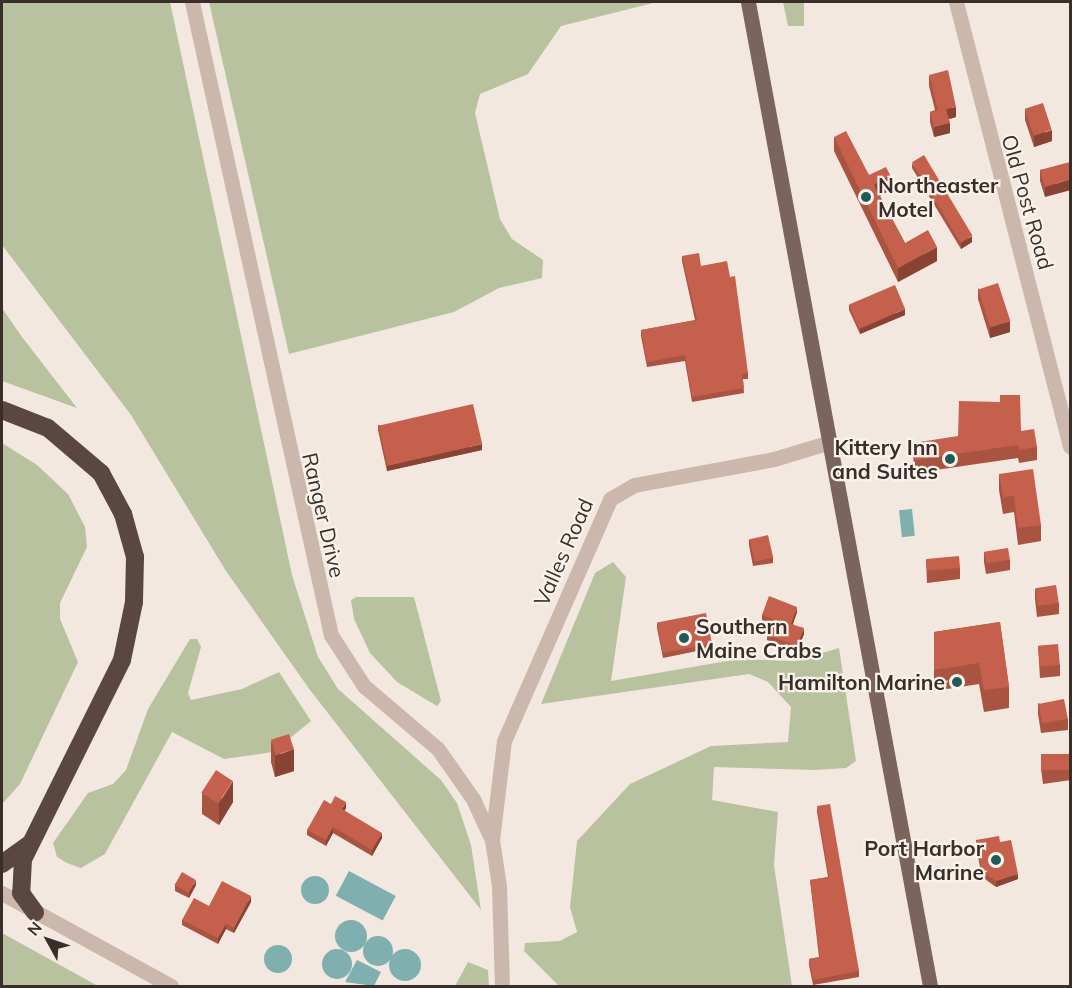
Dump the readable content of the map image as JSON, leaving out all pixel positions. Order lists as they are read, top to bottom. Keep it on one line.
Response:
{"streets":{"street":["Old Post Road","Ranger Drive","Valles Road"]},"crossings":[["Ranger Drive","Valles Road"]],"places":["Northeaster Motel","Kittery Inn and Suites","Southern Maine Crabs","Hamilton Marine","Port Harbor Marine"],"north":"top left"}
